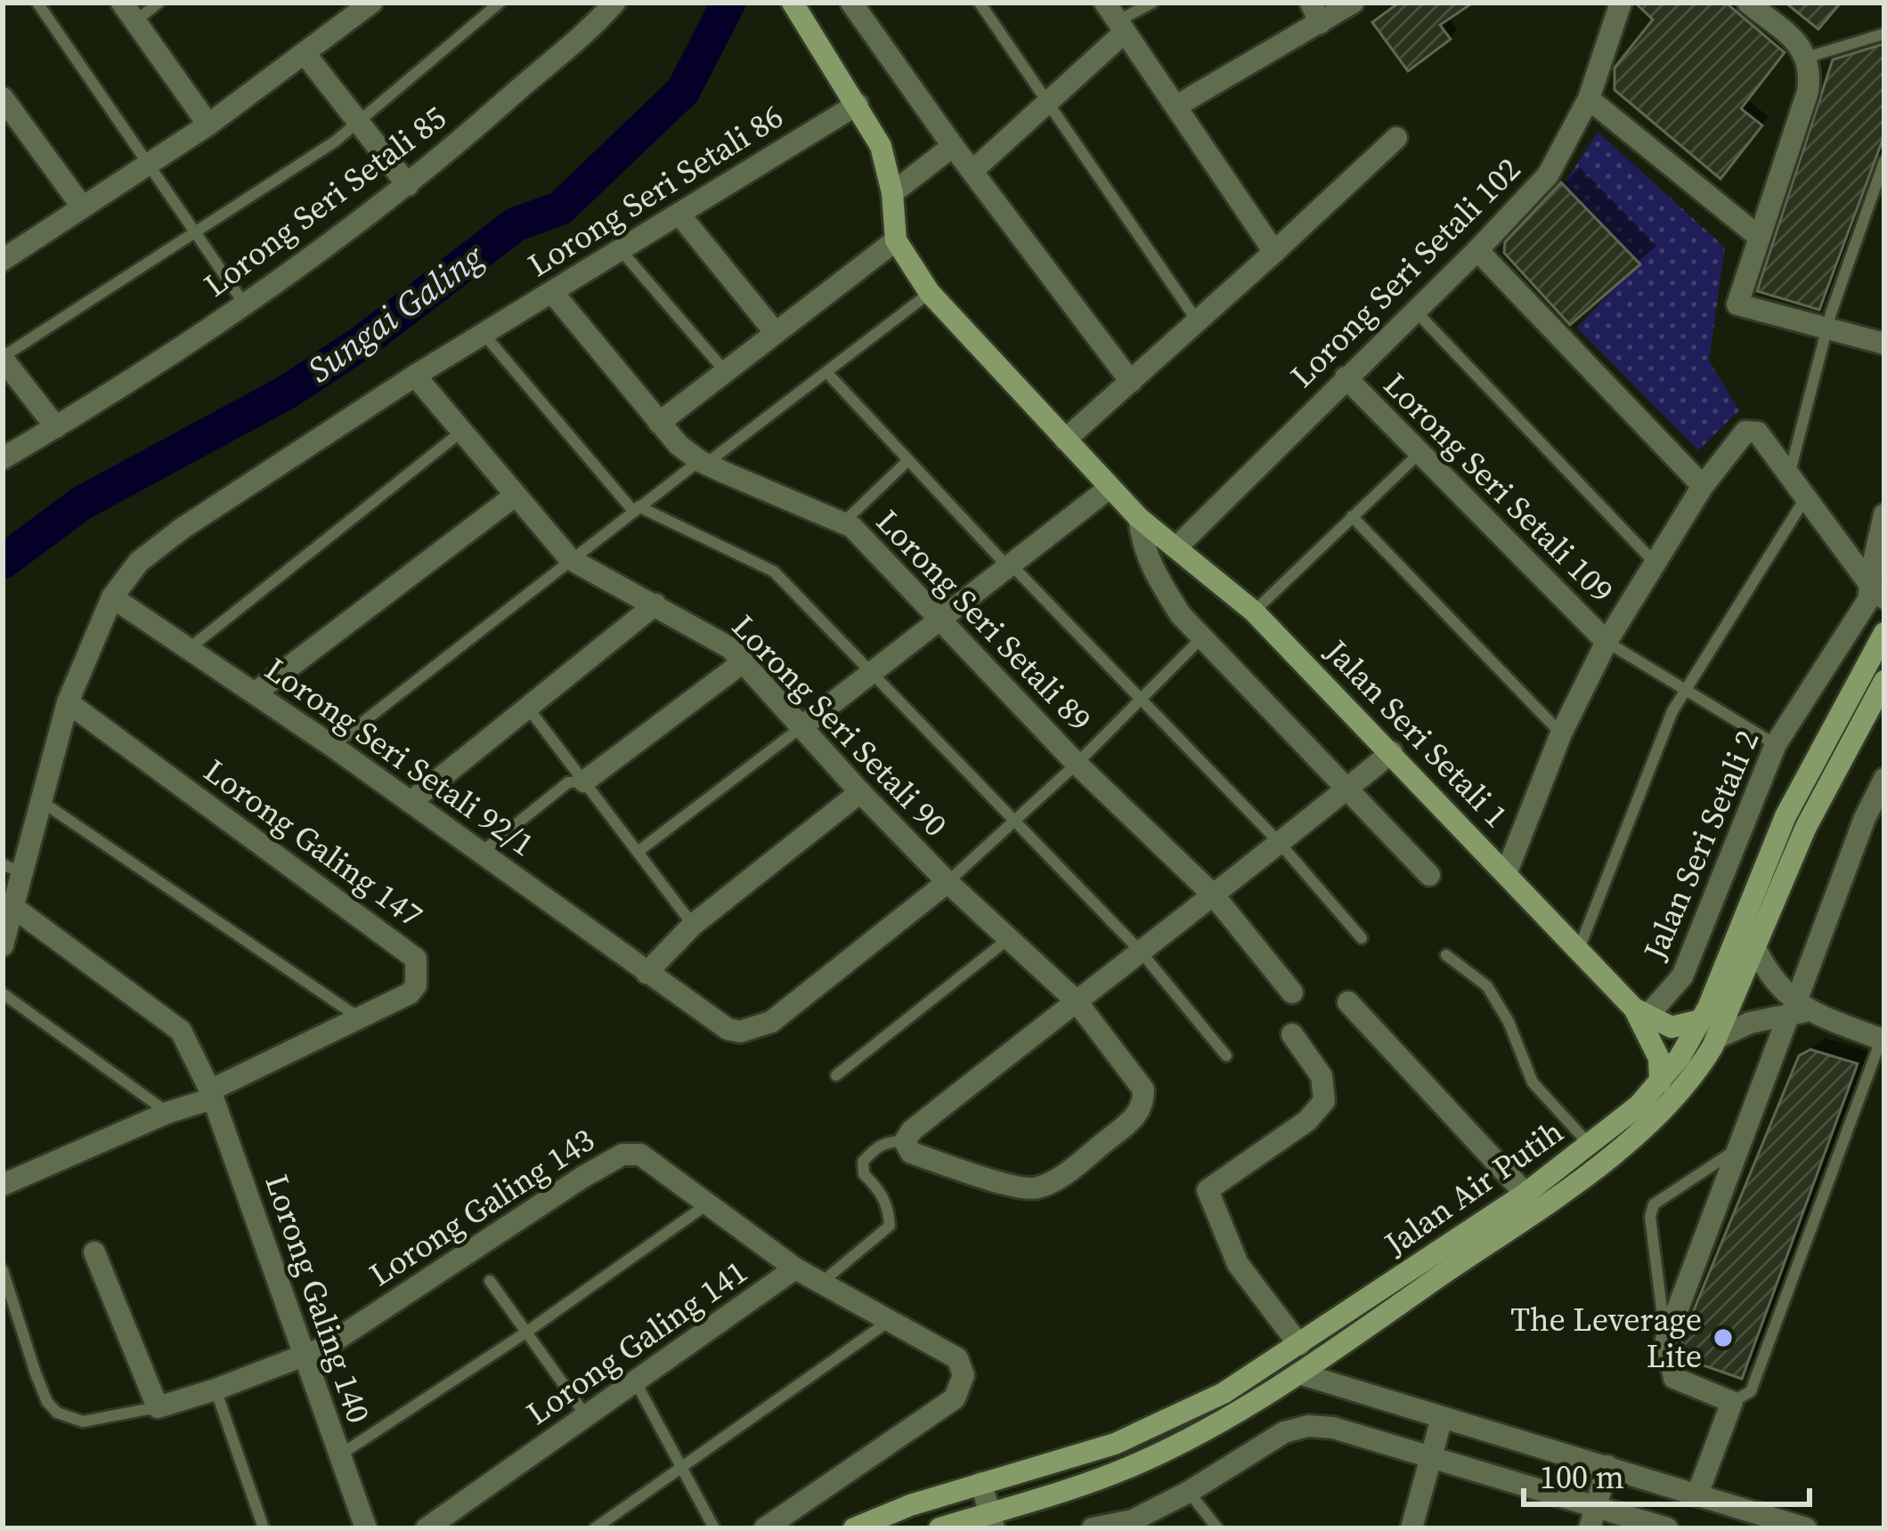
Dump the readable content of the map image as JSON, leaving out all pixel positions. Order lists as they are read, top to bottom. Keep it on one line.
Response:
{"streets":{"street":["Lorong Seri Setali 86","Lorong Seri Setali 85","Lorong Seri Setali 102","Lorong Seri Setali 109","Lorong Seri Setali 89","Lorong Seri Setali 90","Jalan Seri Setali 1","Lorong Seri Setali 92/1","Lorong Galing 147","Jalan Seri Setali 2","Jalan Air Putih","Lorong Galing 143","Lorong Galing 140","Lorong Galing 141"]},"crossings":[["Lorong Seri Setali 86","Lorong Seri Setali 89"],["Lorong Seri Setali 86","Lorong Seri Setali 90"],["Lorong Seri Setali 86","Jalan Seri Setali 1"],["Lorong Seri Setali 86","Lorong Seri Setali 92/1"],["Lorong Seri Setali 86","Lorong Galing 147"],["Lorong Seri Setali 86","Lorong Galing 140"],["Lorong Seri Setali 102","Lorong Seri Setali 109"],["Lorong Seri Setali 102","Jalan Seri Setali 1"],["Lorong Seri Setali 90","Lorong Seri Setali 92/1"],["Jalan Seri Setali 1","Jalan Seri Setali 2"],["Jalan Seri Setali 1","Jalan Air Putih"],["Lorong Galing 147","Lorong Galing 140"],["Lorong Galing 143","Lorong Galing 140"],["Lorong Galing 143","Lorong Galing 141"]],"water":["Sungai Galing"],"places":["The Leverage Lite"],"scale_bar":"100 m"}
